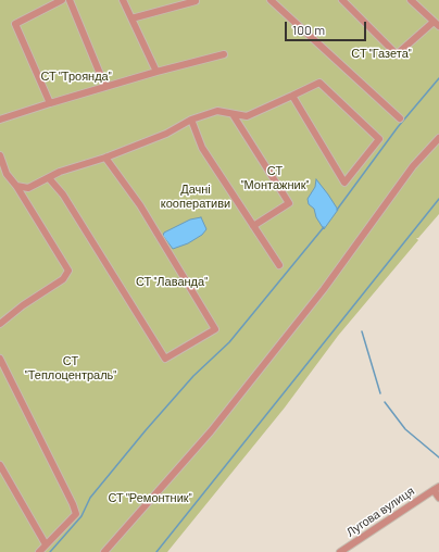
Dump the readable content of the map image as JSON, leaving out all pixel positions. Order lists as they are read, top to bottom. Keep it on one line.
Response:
{"streets":{"street":["Лугова вулиця"]},"parks":["СТ \"Газета\"","СТ \"Троянда\"","СТ \"Монтажник\"","Дачні кооперативи","СТ \"Лаванда\"","СТ \"Теплоцентраль\"","СТ \"Ремонтник\""],"scale_bar":"100 m"}
